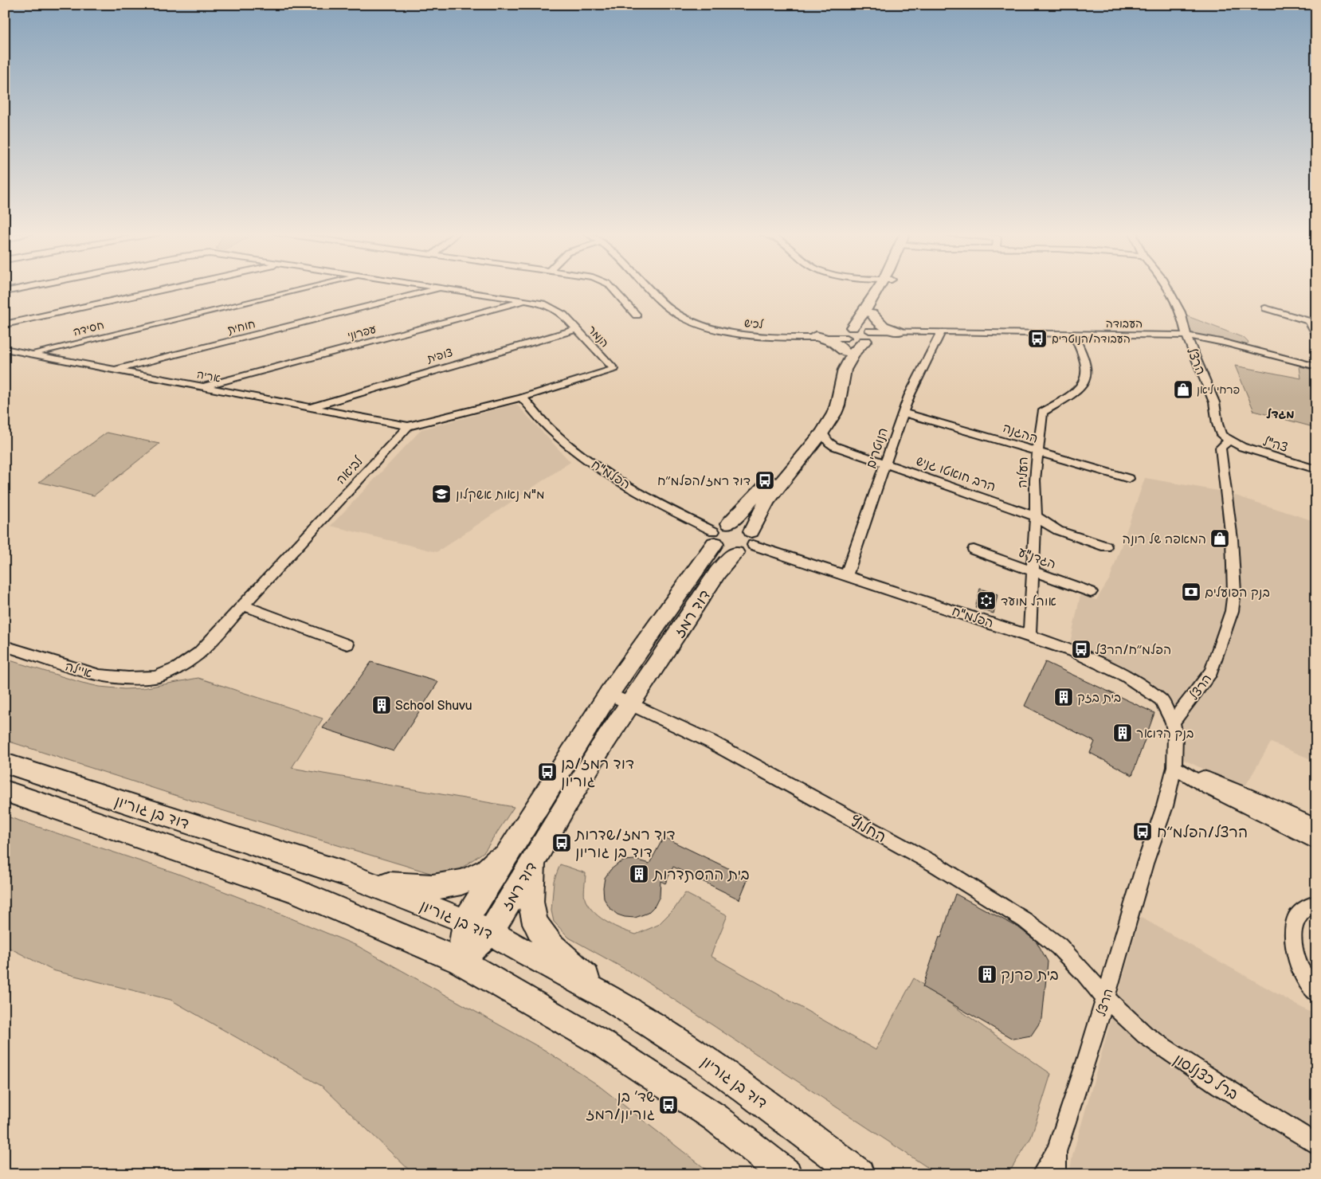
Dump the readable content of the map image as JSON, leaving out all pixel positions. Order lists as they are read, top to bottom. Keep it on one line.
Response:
{"streets":{"street":["לכיש","העבודה","חוחית","חסידה","עפרוני","הנמר","צופית","הרצל","אריה","ההגנה","צה\"ל","הנוטרים","לביאה","העליה","הרב חואטו גניש","הפלמ\"ח","הגדנ\"ע","דוד רמז","איילה","דוד בן גוריון","החלוץ","ברל כצנלסון"]},"crossings":[["לכיש","דוד רמז"],["העבודה","הרצל"],["העבודה","הנוטרים"],["העבודה","העליה"],["העבודה","דוד רמז"],["חוחית","הנמר"],["חוחית","אריה"],["חסידה","אריה"],["עפרוני","הנמר"],["עפרוני","אריה"],["הנמר","צופית"],["הנמר","הפלמ\"ח"],["צופית","אריה"],["הרצל","צה\"ל"],["הרצל","הפלמ\"ח"],["הרצל","החלוץ"],["הרצל","ברל כצנלסון"],["אריה","לביאה"],["ההגנה","הנוטרים"],["ההגנה","העליה"],["הנוטרים","הרב חואטו גניש"],["הנוטרים","הפלמ\"ח"],["לביאה","איילה"],["העליה","הרב חואטו גניש"],["העליה","הפלמ\"ח"],["העליה","הגדנ\"ע"],["הרב חואטו גניש","דוד רמז"],["הפלמ\"ח","דוד רמז"],["דוד רמז","דוד בן גוריון"],["דוד רמז","החלוץ"],["החלוץ","ברל כצנלסון"]],"districts":["מגדל"],"places":{"bus stop":["העבודה/הנוטרים","דוד רמז/הפלמ״ח","הפלמ״ח/הרצל","דוד רמז/בן גוריון","הרצל/הפלמ״ח","דוד רמז/שדרות דוד בן גוריון","שד׳ בן גוריון/רמז"],"shop":["פרחי ליאן","המאפה של רונה"],"school or university":["מ\"מ נאות אשקלון"],"bank":["בנק הפועלים"],"synagogue":["אוהל מועד"],"building":["בית בזק","School Shuvu","בנק הדואר","בית ההסתדרות","בית פרנק"]}}
